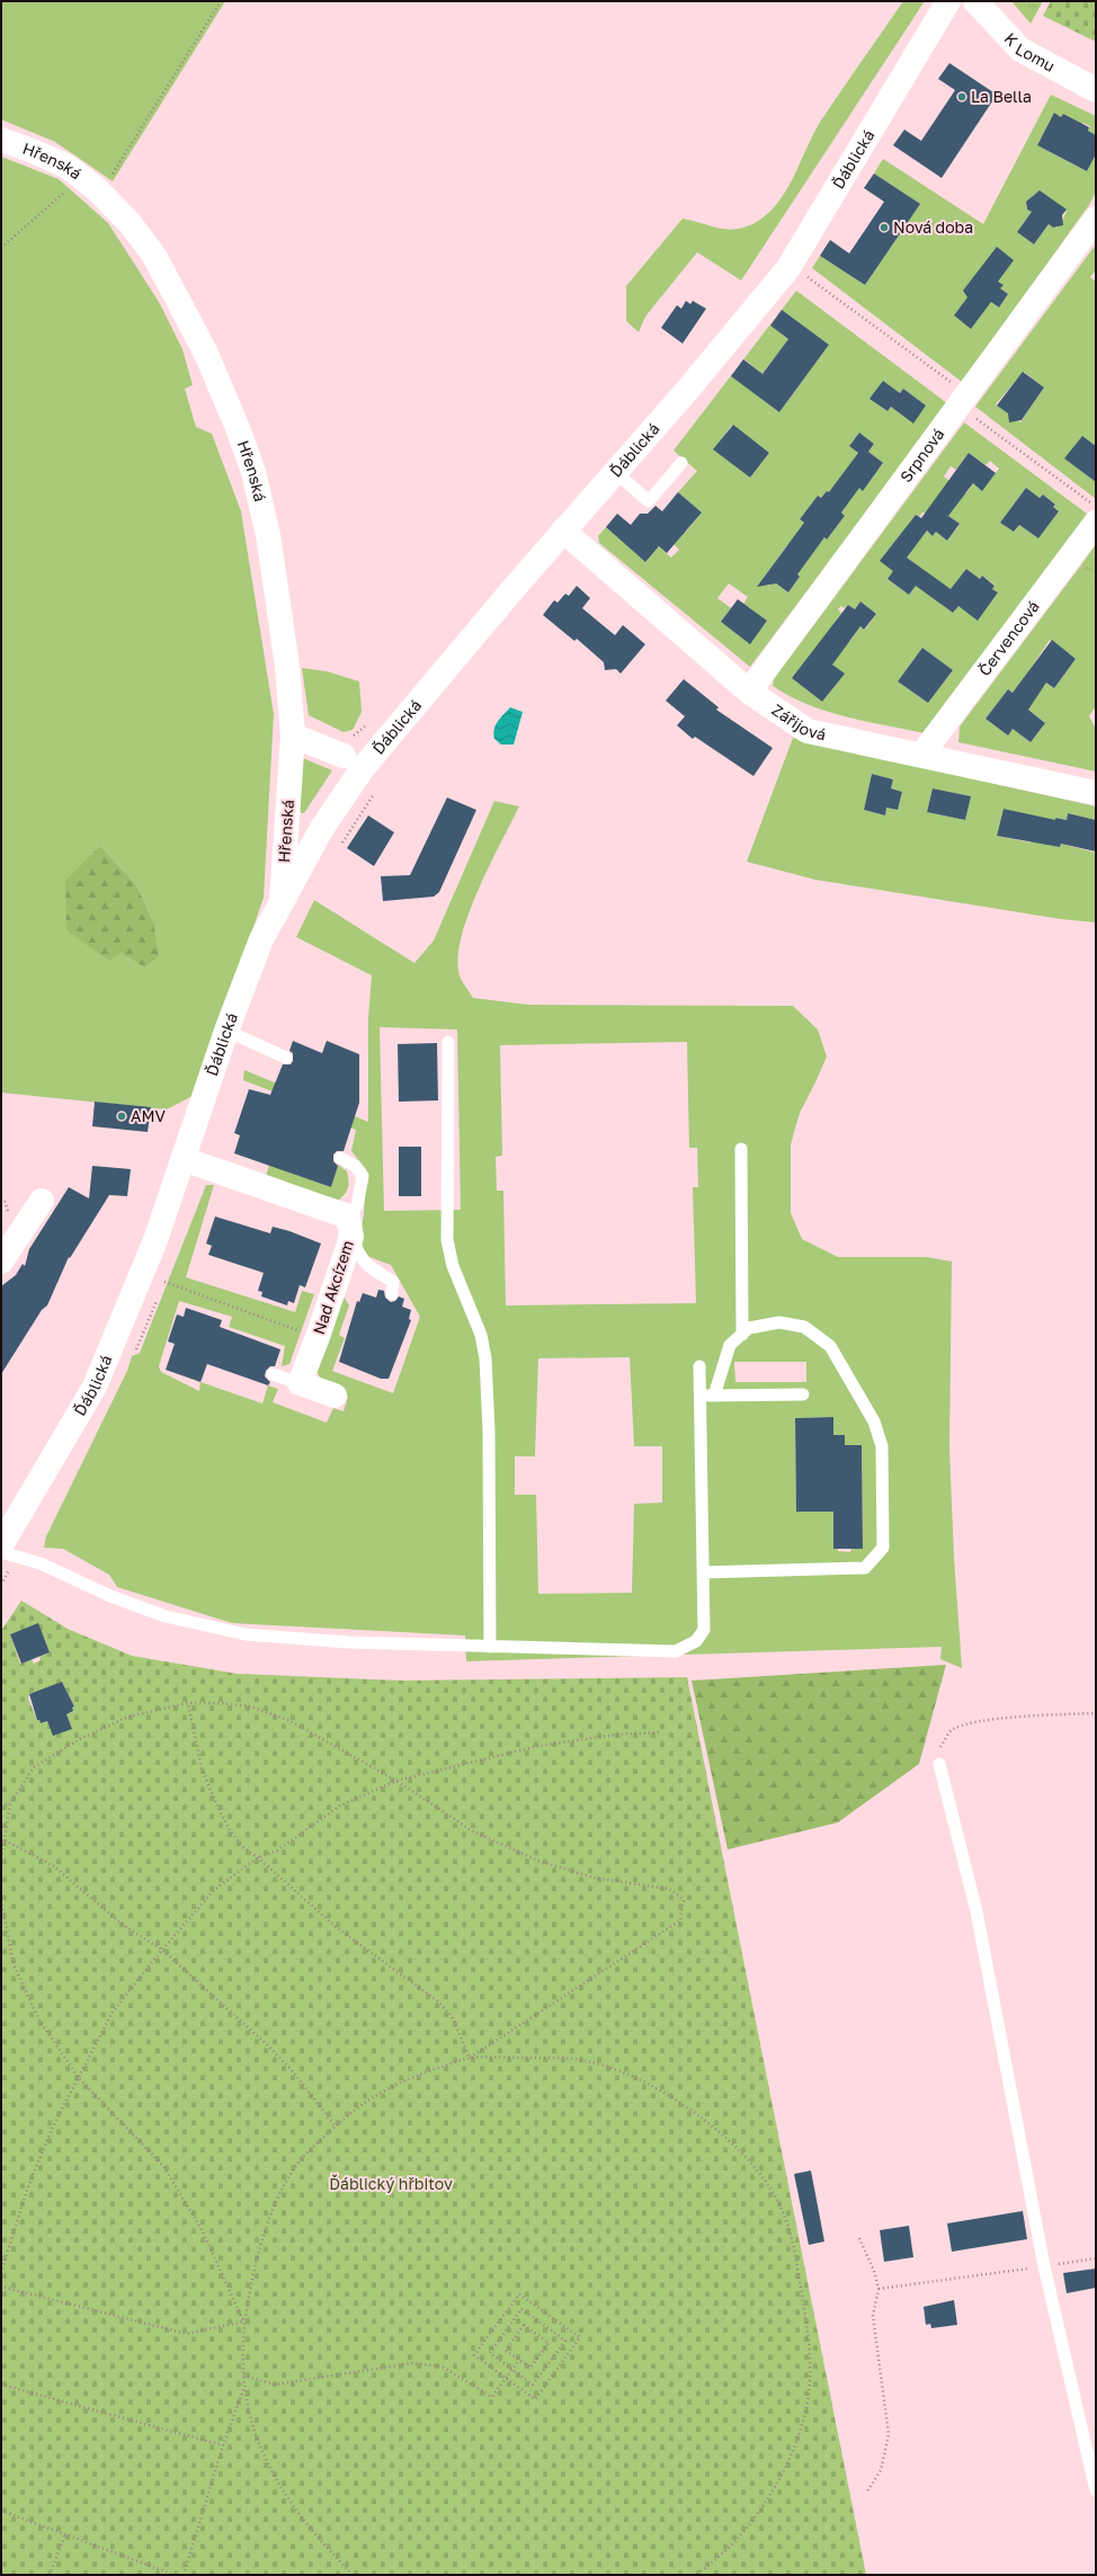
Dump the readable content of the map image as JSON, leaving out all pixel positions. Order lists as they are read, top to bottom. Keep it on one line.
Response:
{"streets":{"street":["K Lomu","Ďáblická","Hřenská","Srpnová","Červencová","Zářijová","Nad Akcízem"]},"crossings":[["Ďáblická","Hřenská"],["Ďáblická","Zářijová"],["Ďáblická","Nad Akcízem"],["Srpnová","Zářijová"],["Červencová","Zářijová"]],"parks":["Ďáblický hřbitov"],"places":["La Bella","Nová doba","AMV"]}
